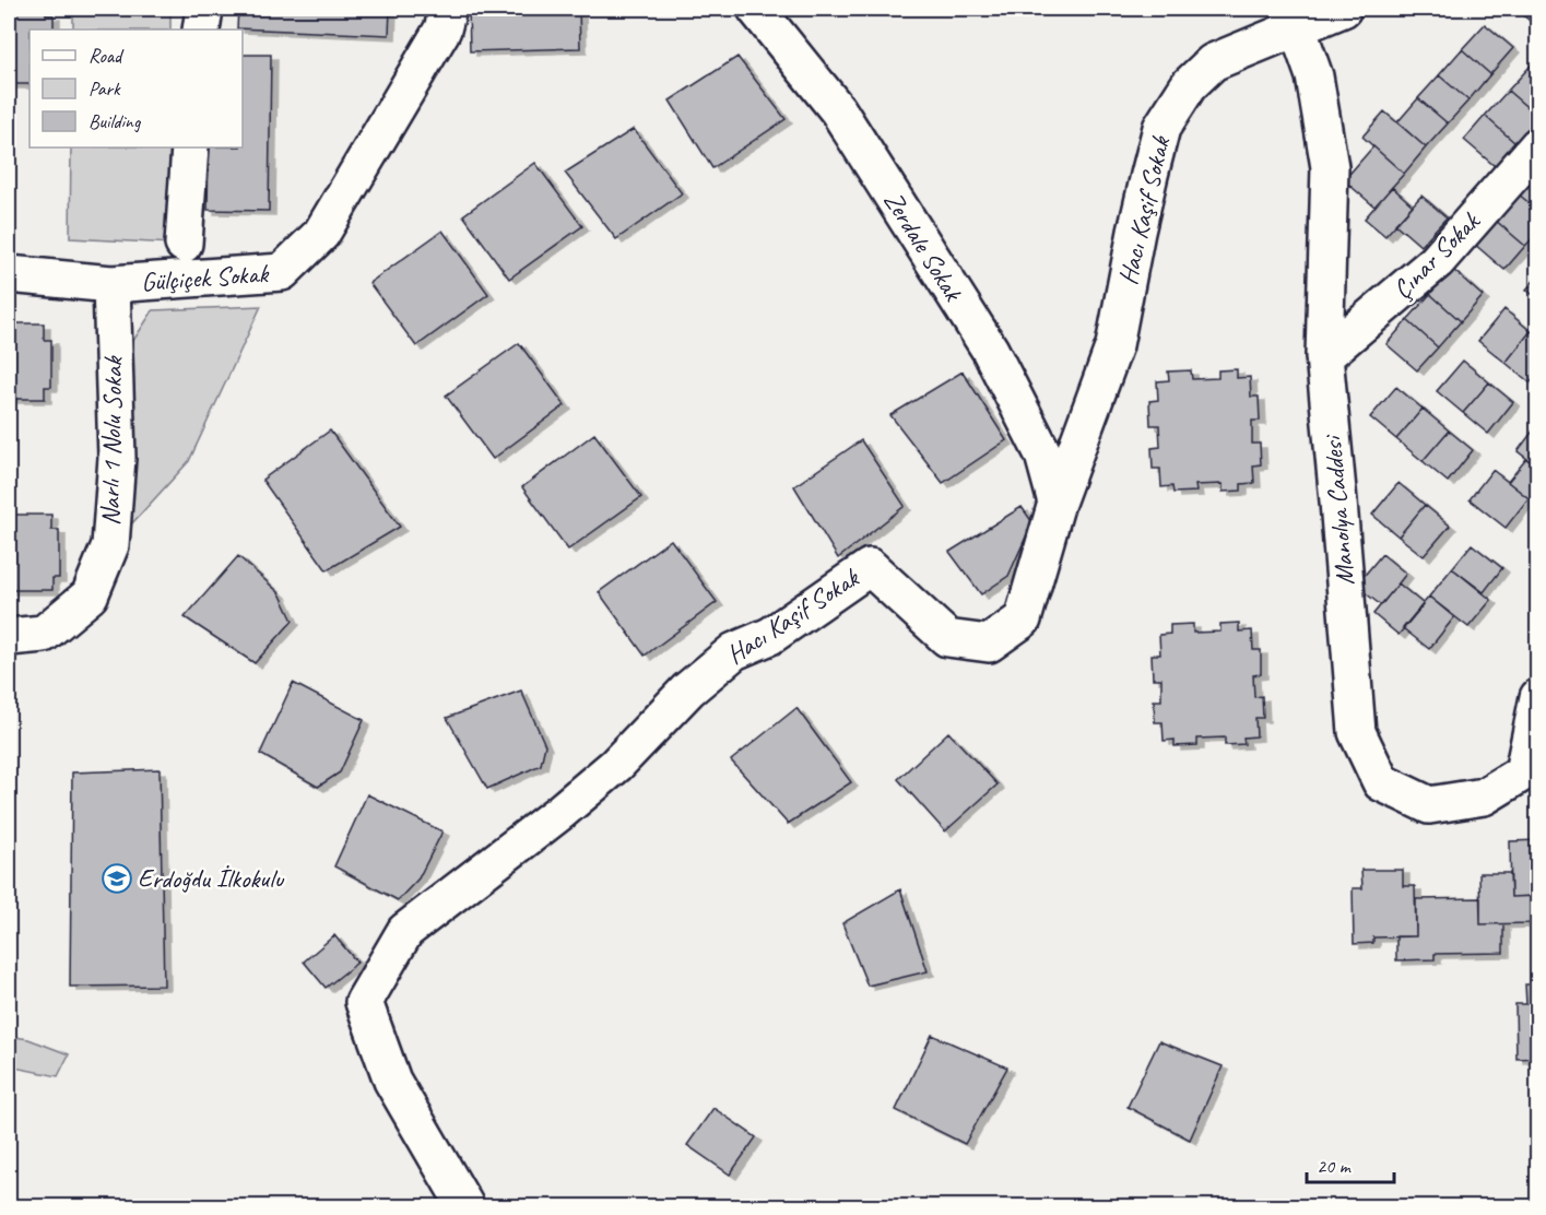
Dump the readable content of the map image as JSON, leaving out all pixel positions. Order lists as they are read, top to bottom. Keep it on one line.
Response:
{"streets":{"street":["Hacı Kaşif Sokak","Zerdale Sokak","Çınar Sokak","Gülçiçek Sokak","Narlı 1 Nolu Sokak","Manolya Caddesi"]},"crossings":[["Hacı Kaşif Sokak","Zerdale Sokak"],["Hacı Kaşif Sokak","Manolya Caddesi"],["Çınar Sokak","Manolya Caddesi"],["Gülçiçek Sokak","Narlı 1 Nolu Sokak"]],"places":{"school or university":["Erdoğdu İlkokulu"]},"legend":["Road","Park","Building"],"scale_bar":"20 m"}
